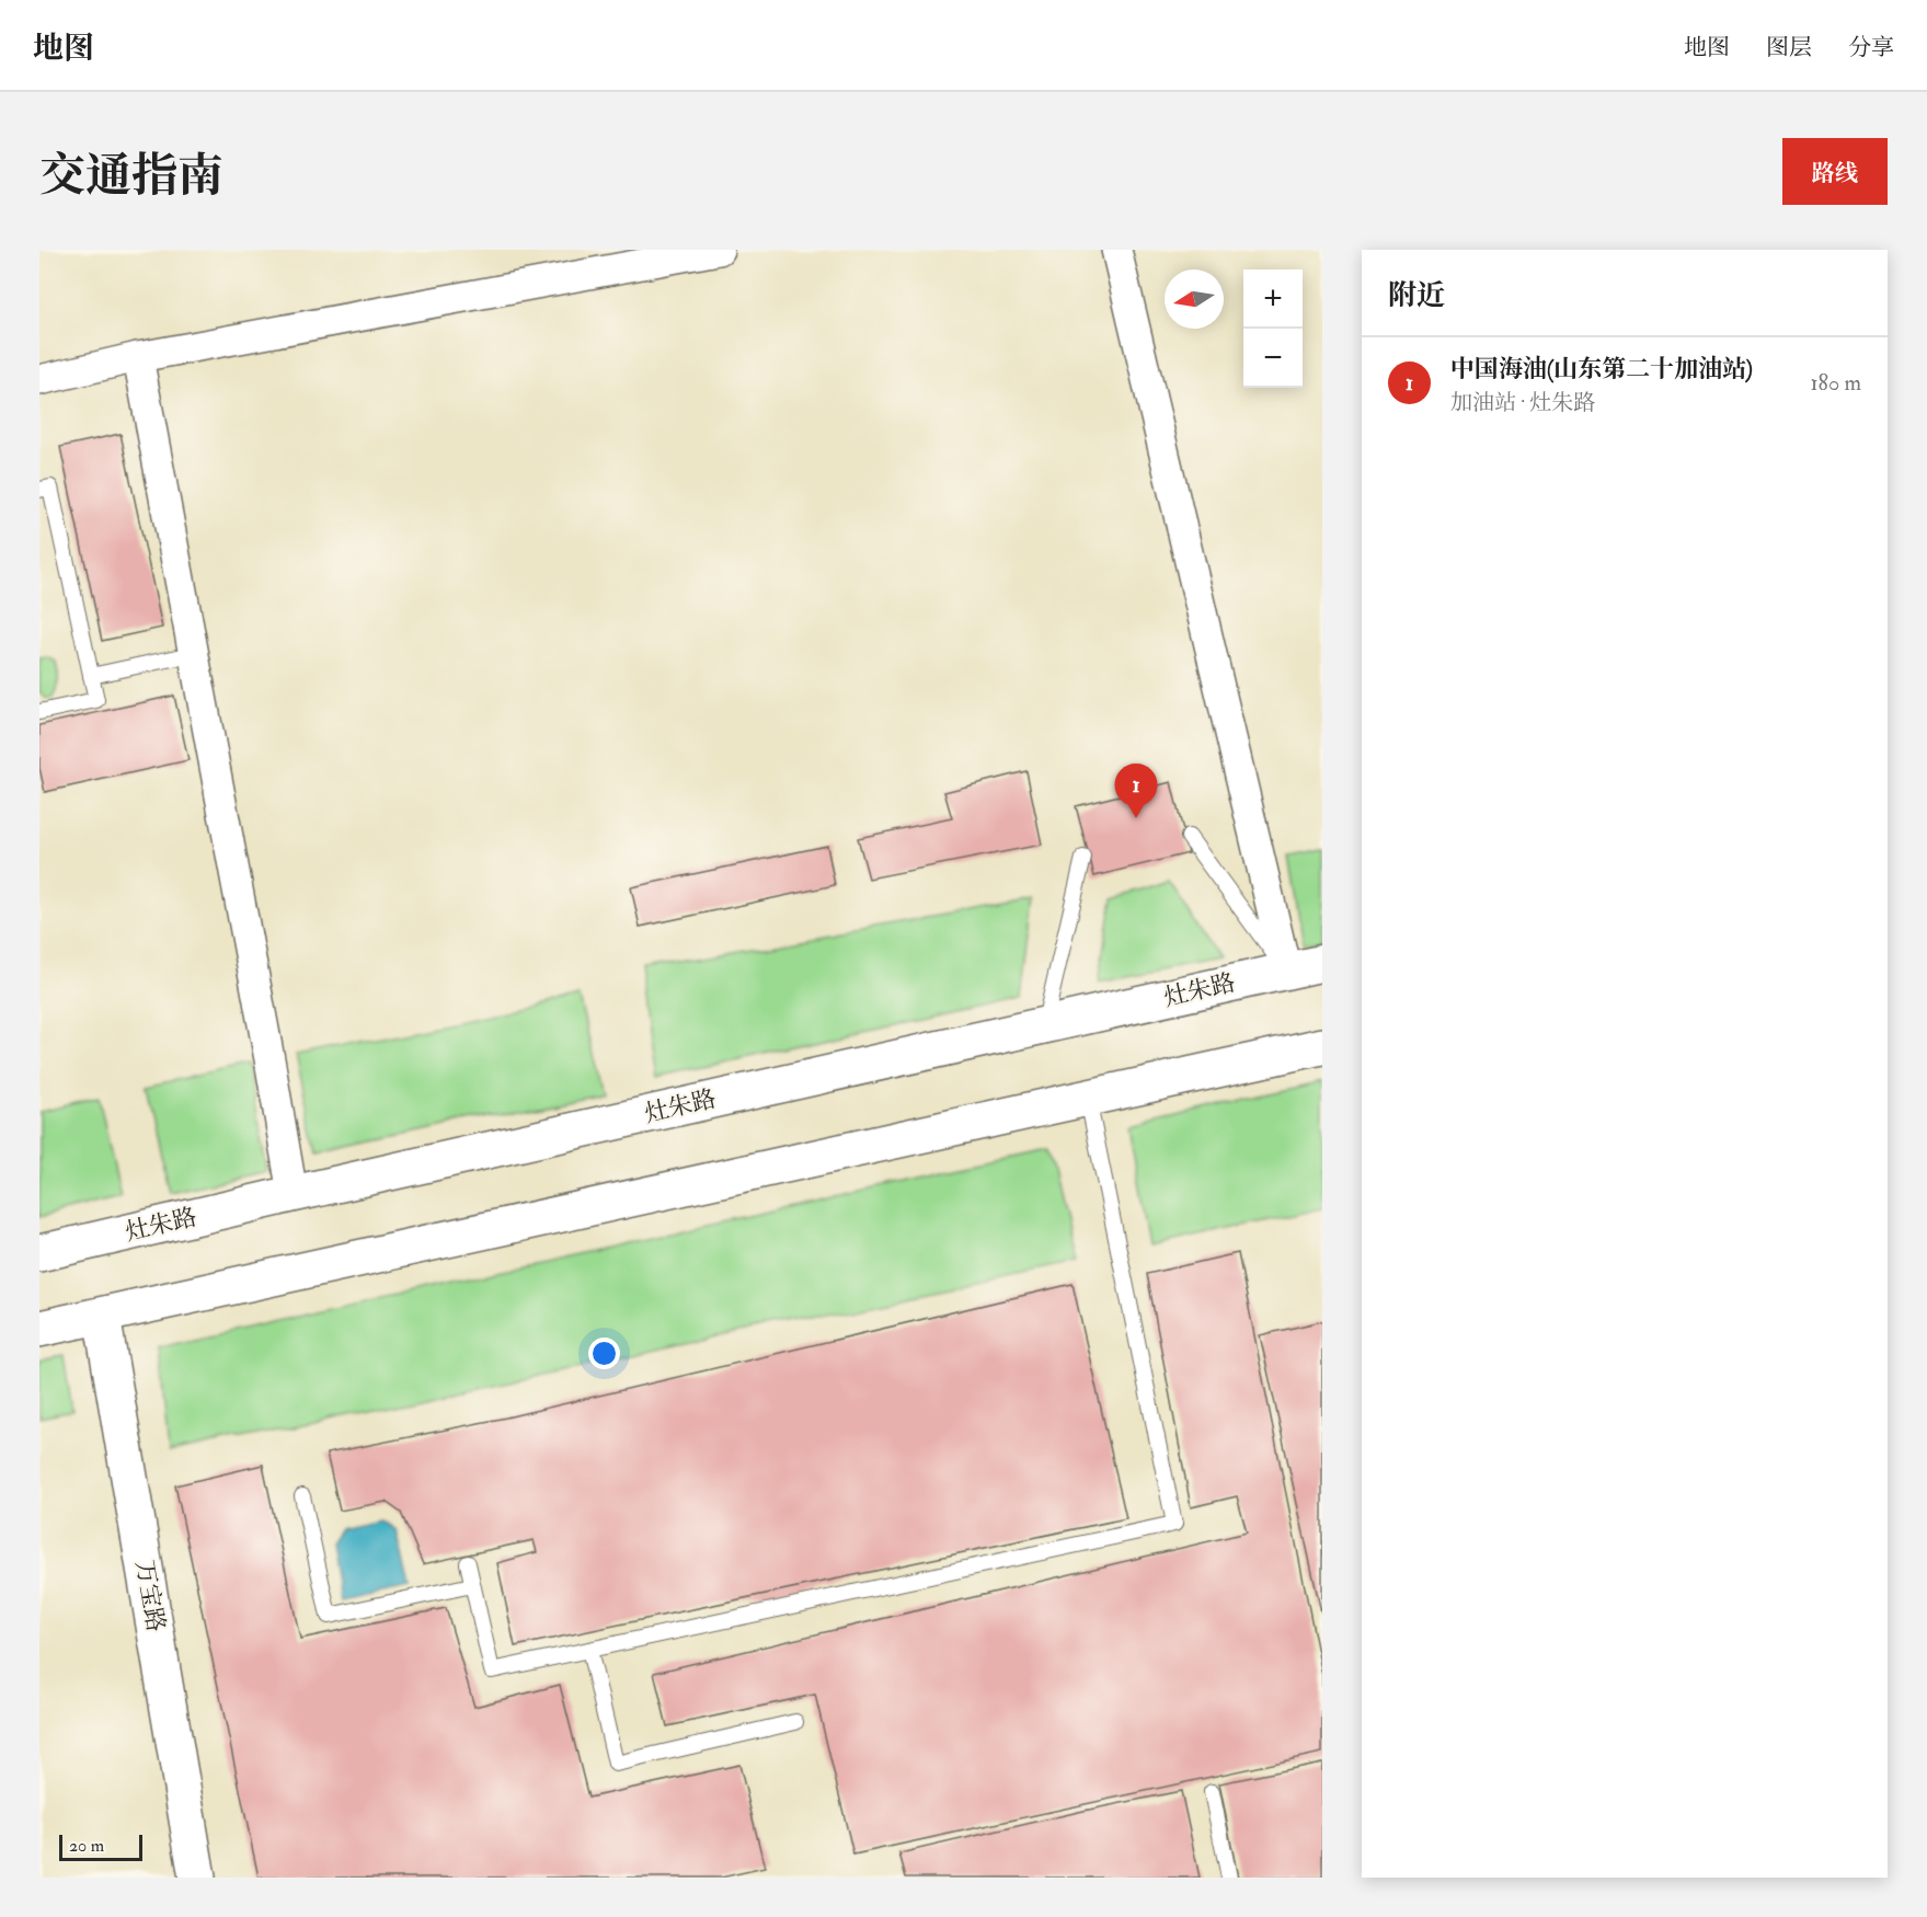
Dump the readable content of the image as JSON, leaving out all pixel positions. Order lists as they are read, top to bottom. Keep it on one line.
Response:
{"streets":{"main road":["灶朱路","万宝路"]},"scale_bar":"20 m","north":"left","page":{"header":"地图","nav":["地图","图层","分享"],"title":"交通指南","buttons":"路线","heading":"附近","map_buttons":["+","−"],"list":[{"mark":"1","name":"中国海油(山东第二十加油站)","note":"加油站 · 灶朱路","value":"180 m"}],"pins":"1","scale":"20 m"}}
